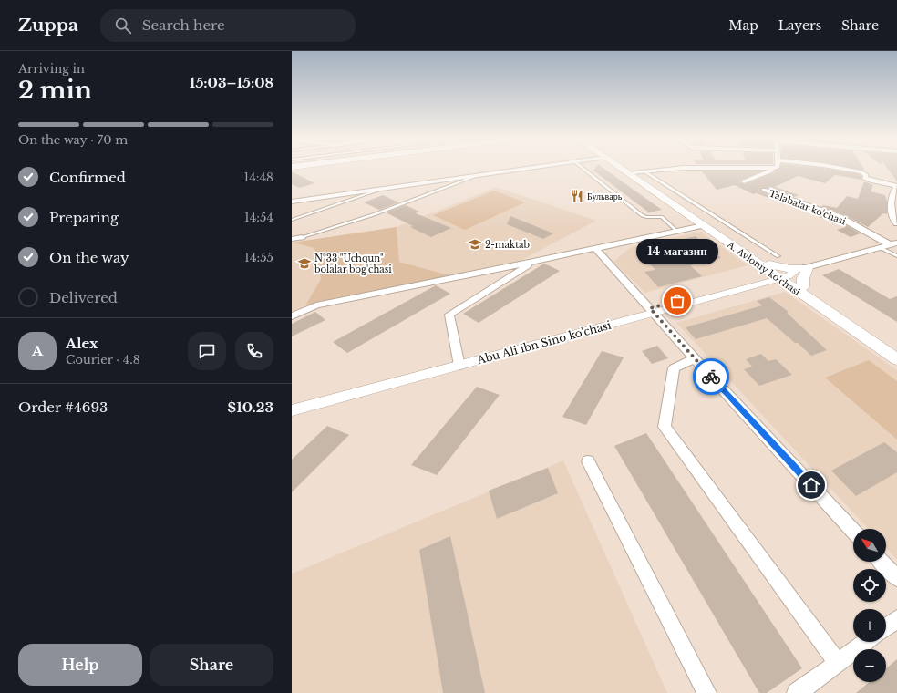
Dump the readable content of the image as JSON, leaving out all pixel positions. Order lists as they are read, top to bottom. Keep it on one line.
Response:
{"streets":{"main road":["A. Avloniy ko'chasi"],"street":["Talabalar ko'chasi","Abu Ali ibn Sino ko'chasi"]},"crossings":[["Talabalar ko'chasi","Abu Ali ibn Sino ko'chasi"],["A. Avloniy ko'chasi","Abu Ali ibn Sino ko'chasi"]],"places":{"restaurant":["Бульварь"],"school or university":["2-maktab","№33 \"Uchqun\" bolalar bog'chasi"],"other":["14 магазин"]},"north":"top left","page":{"header":"Zuppa","search":"Search here","nav":["Map","Layers","Share"],"heading":["2 min","Arriving in","15:03–15:08"],"panel":["Alex","Courier · 4.8","Order #4693","$10.23"],"bar":"On the way · 70 m","list":[["Confirmed","14:48"],["Preparing","14:54"],["On the way","14:55"],"Delivered"],"bubble":"14 магазин","round":"A","map_buttons":["+","−"],"buttons":["Help","Share"]}}
